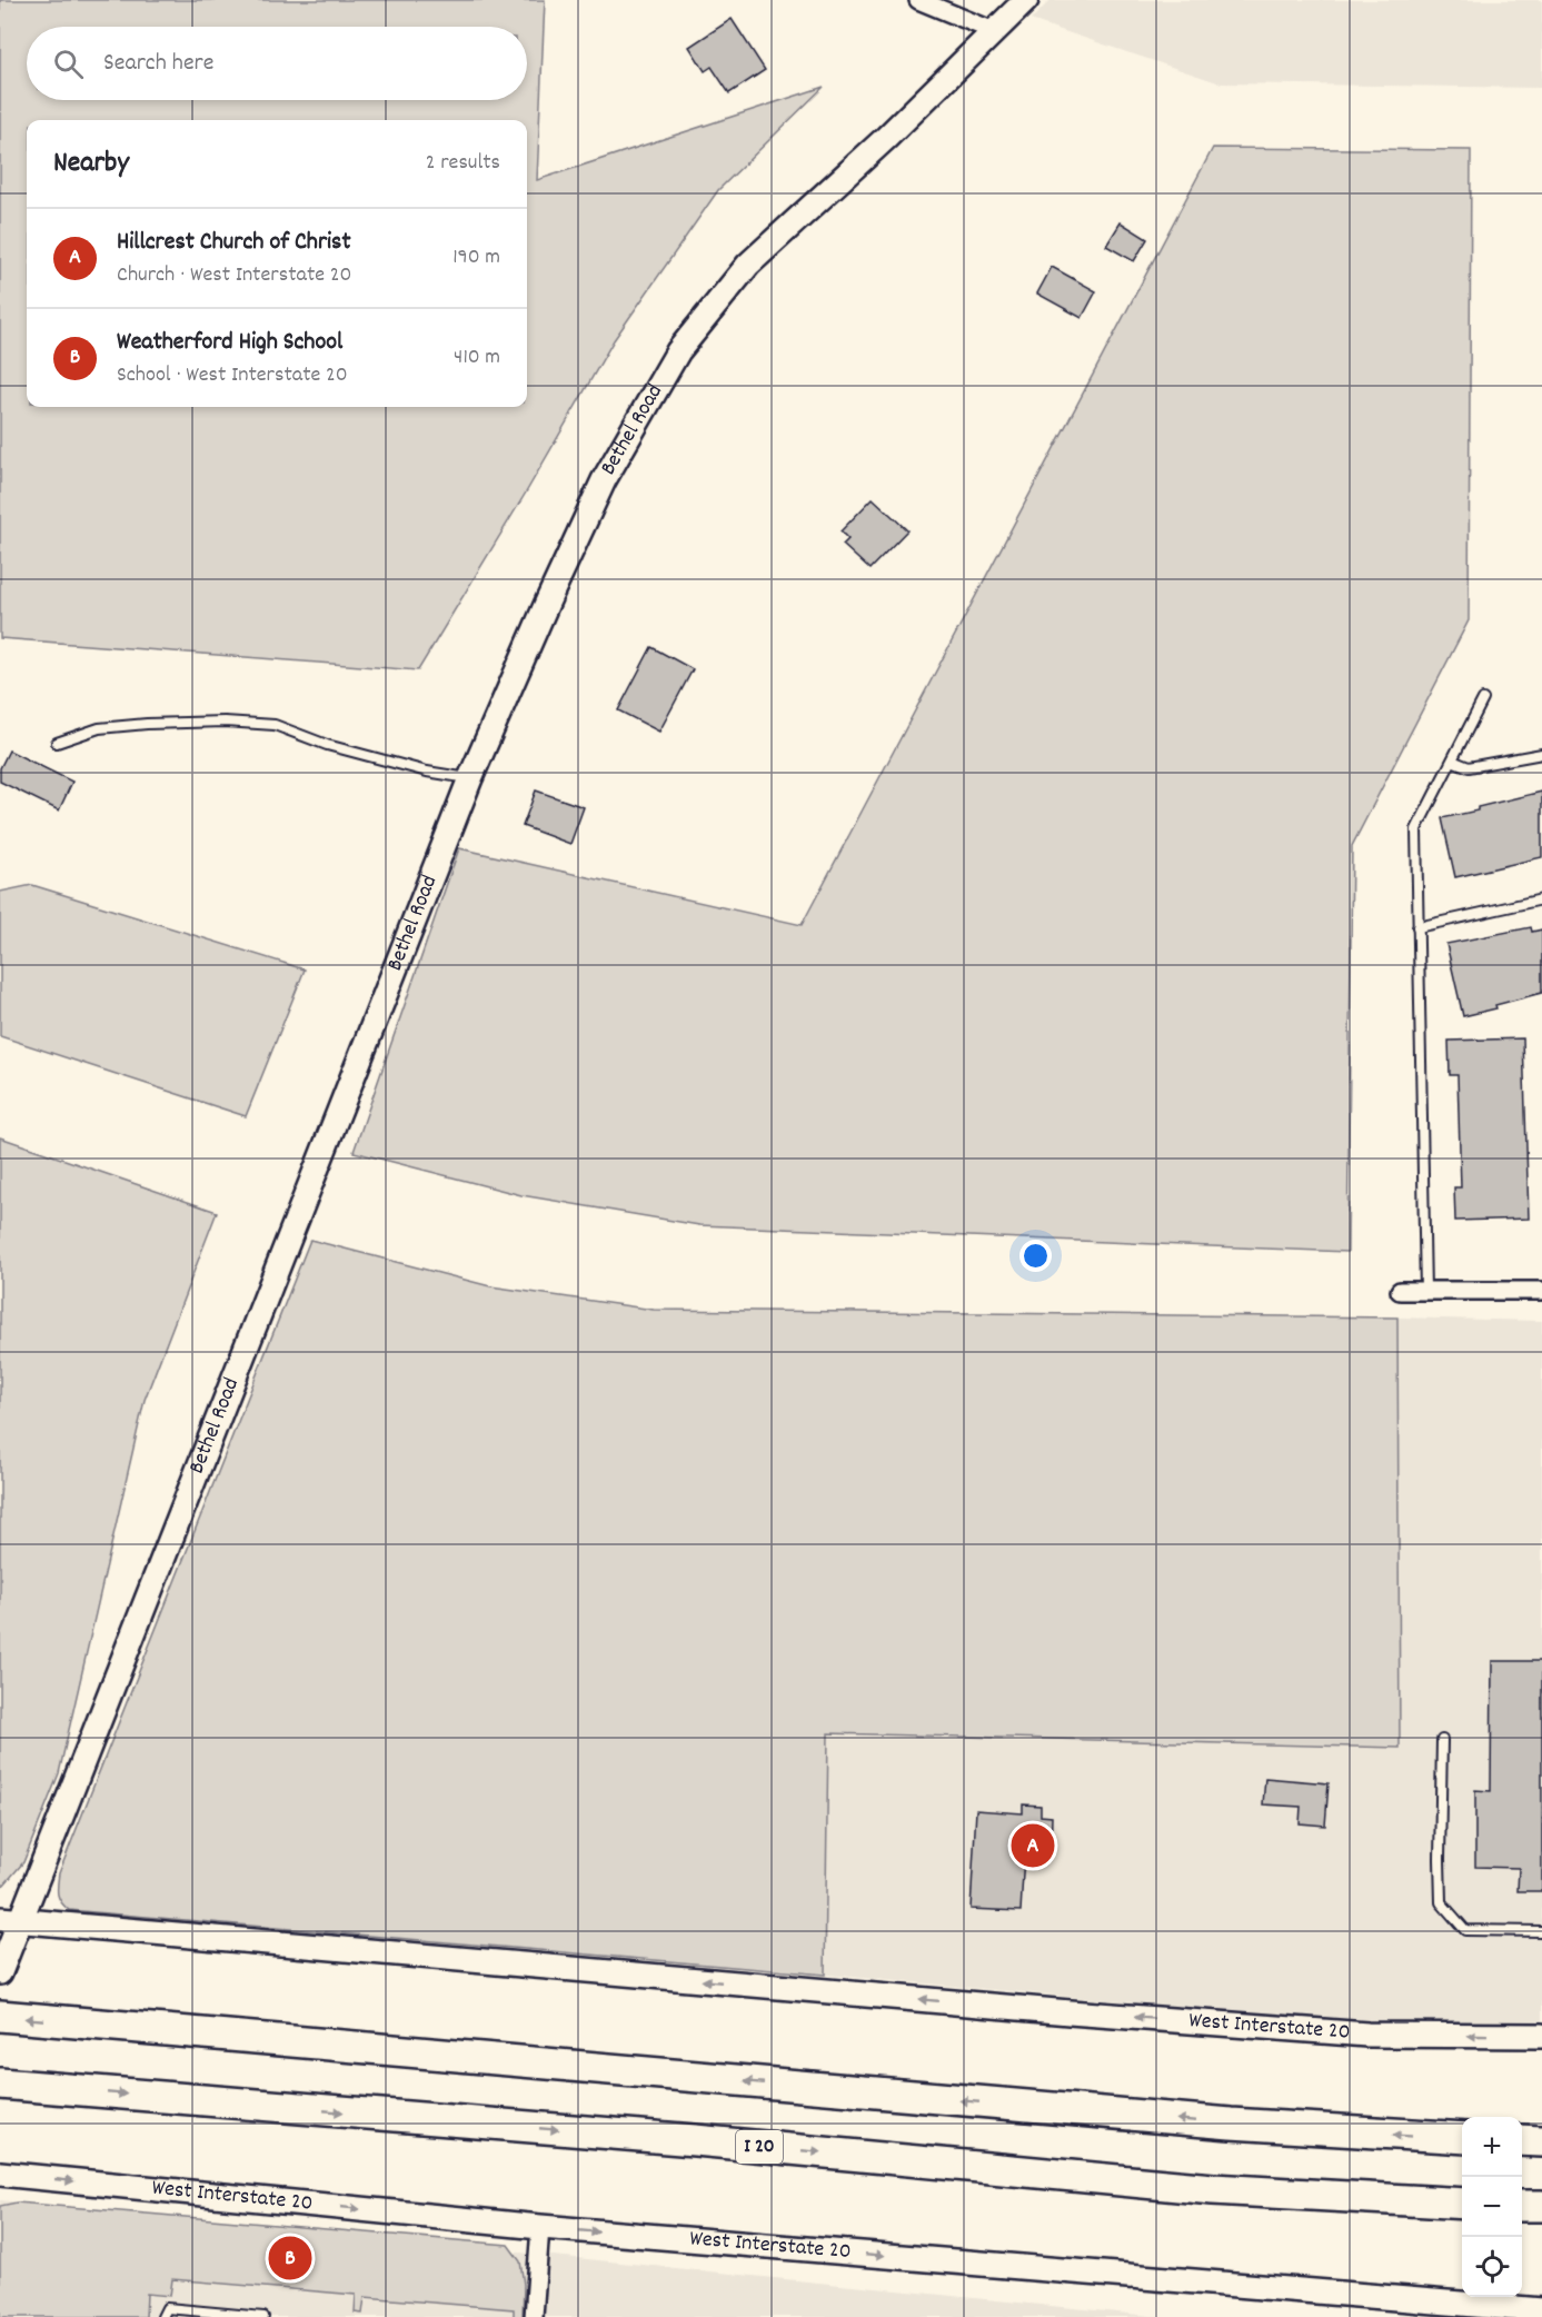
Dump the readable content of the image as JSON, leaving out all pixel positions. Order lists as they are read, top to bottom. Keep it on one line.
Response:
{"streets":{"highway":["I 20"],"main road":["Bethel Road","West Interstate 20"]},"crossings":[["Bethel Road","West Interstate 20"]],"page":{"search":"Search here","heading":["Nearby","2 results"],"list":[{"mark":"A","name":"Hillcrest Church of Christ","note":"Church · West Interstate 20","value":"190 m"},{"mark":"B","name":"Weatherford High School","note":"School · West Interstate 20","value":"410 m"}],"pins":["A","B"],"map_buttons":["+","−"]}}
